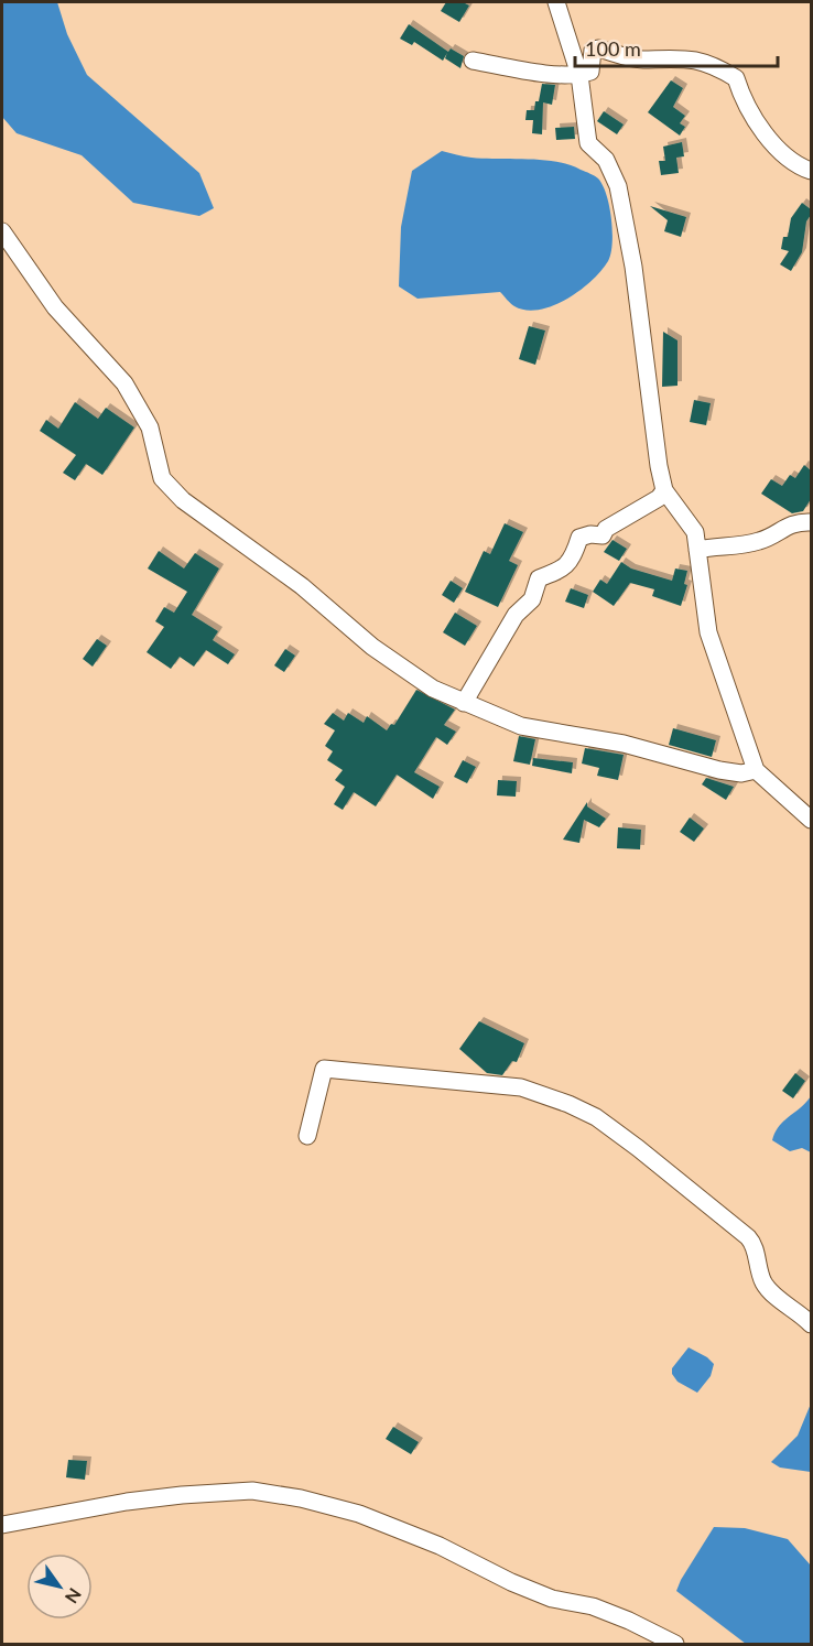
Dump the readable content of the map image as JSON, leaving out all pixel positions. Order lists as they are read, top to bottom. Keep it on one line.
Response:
{"scale_bar":"100 m","north":"bottom right"}
